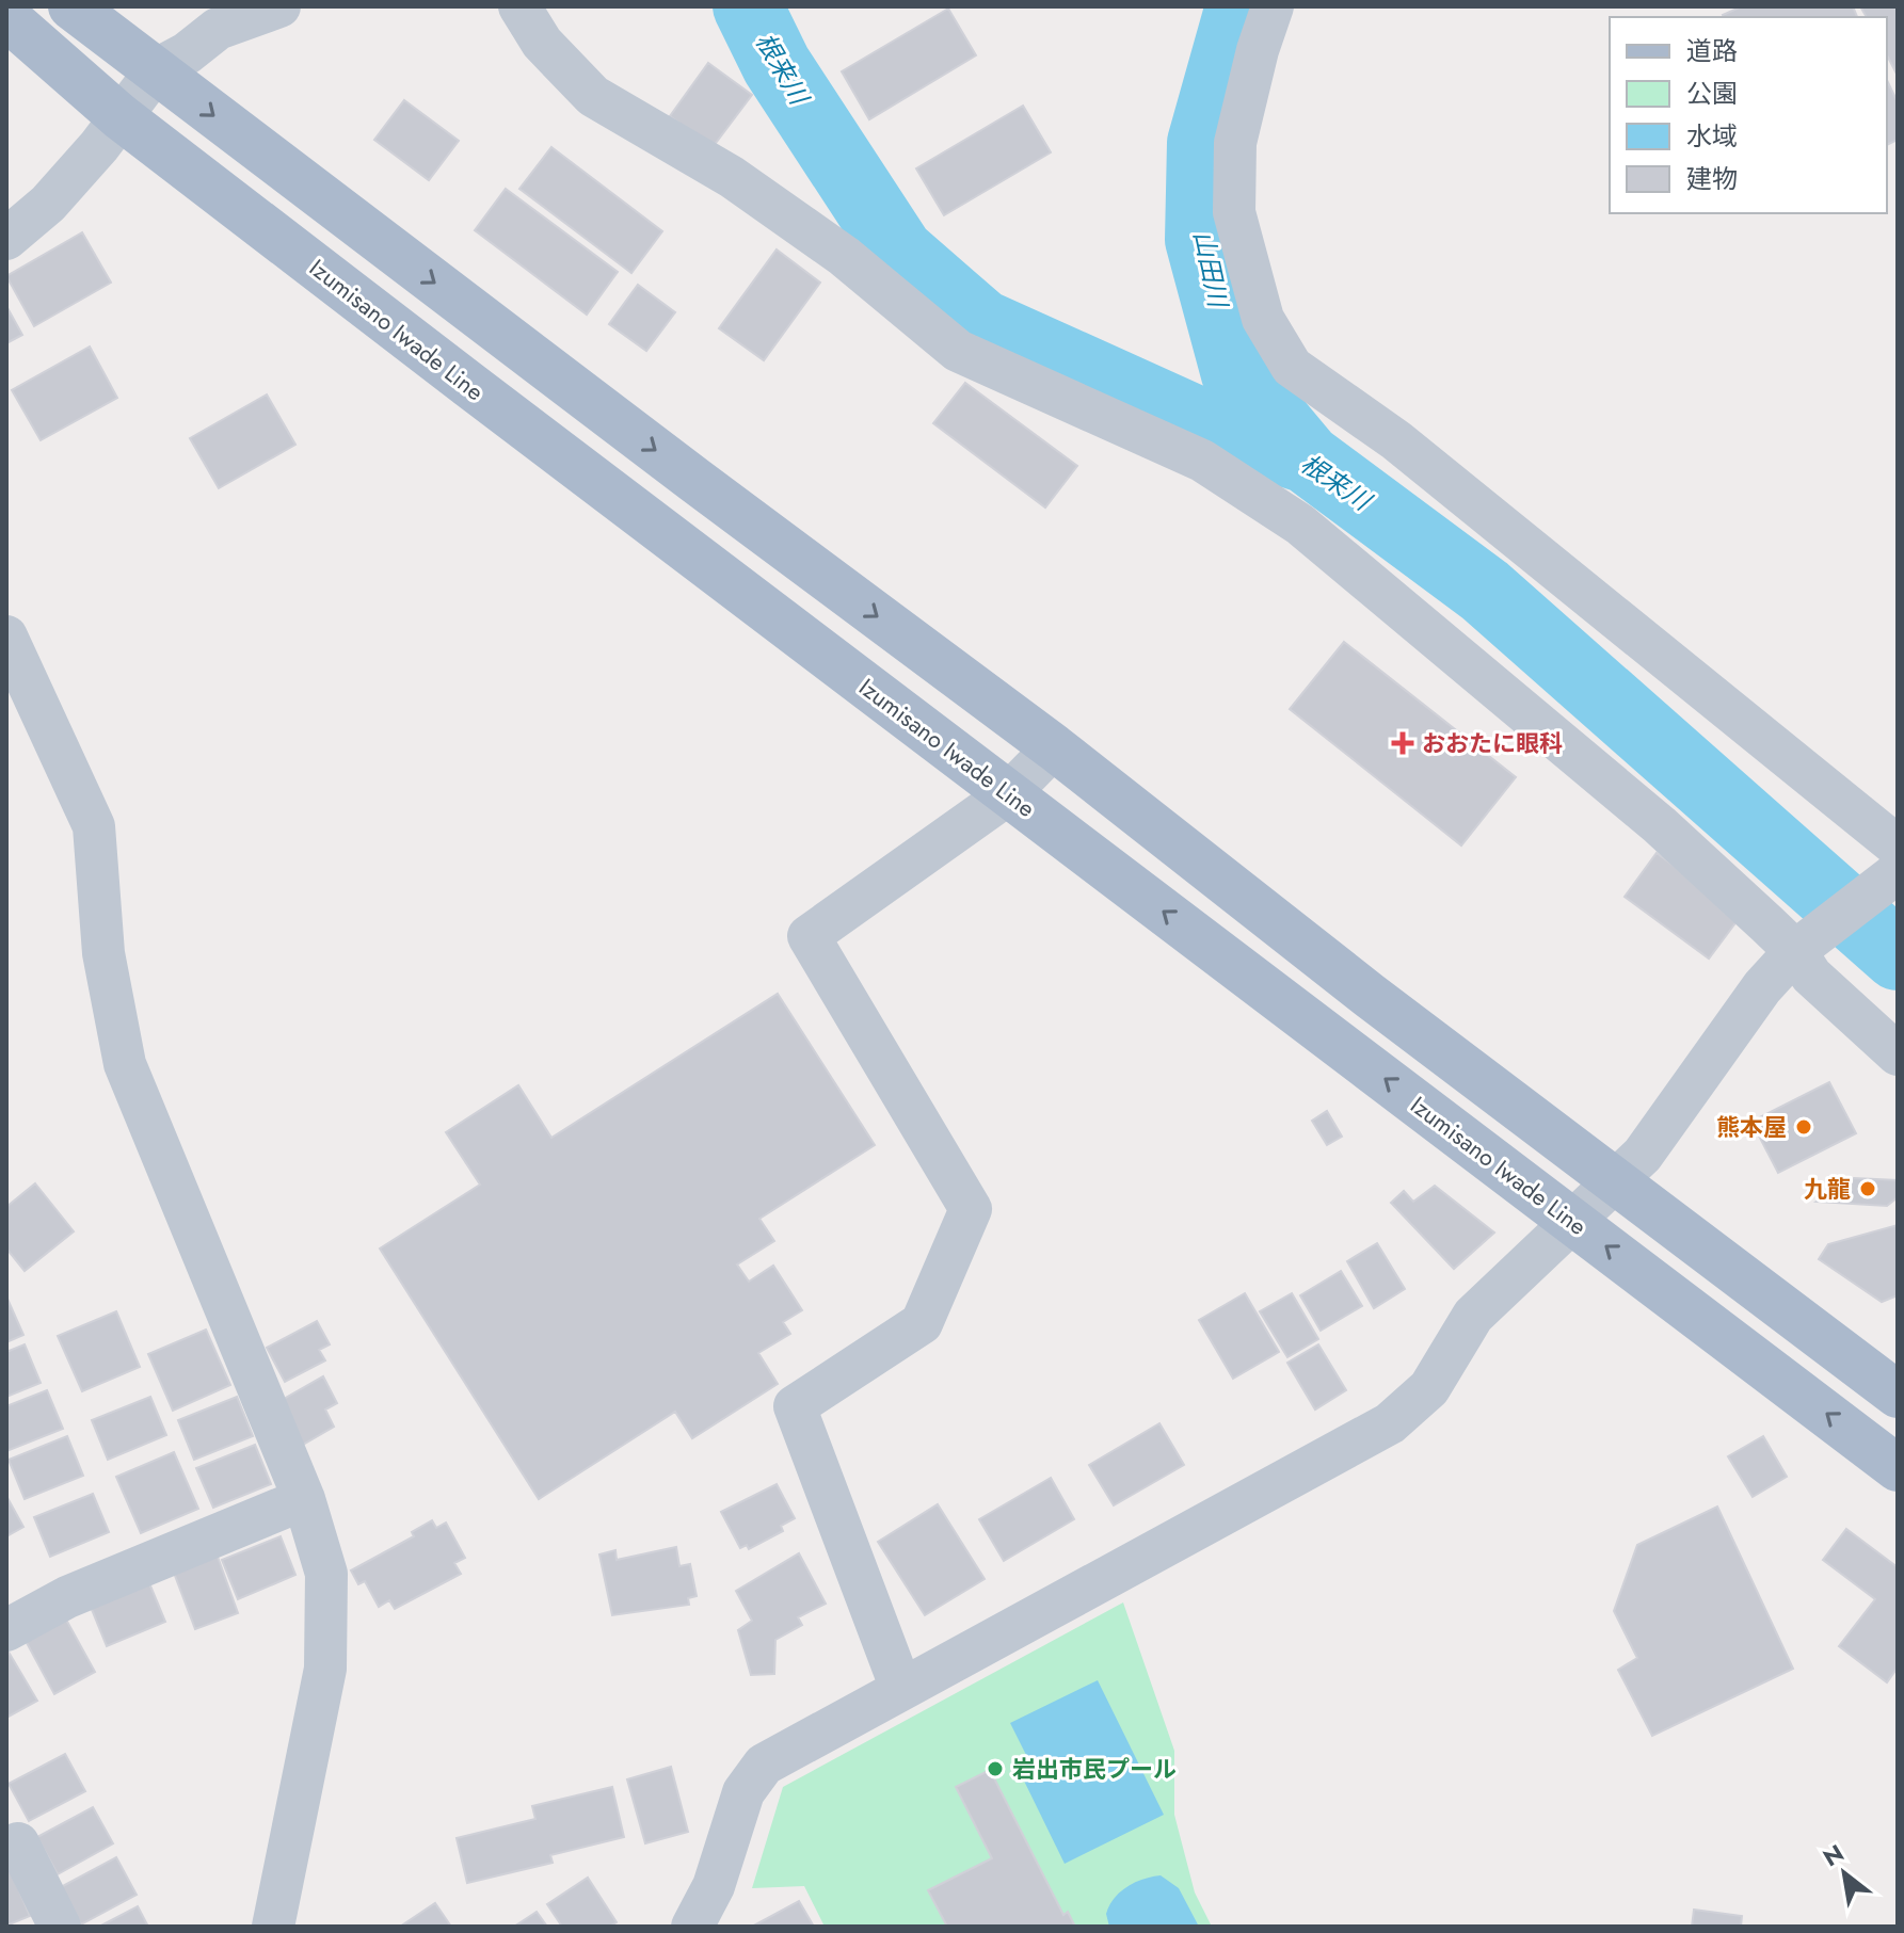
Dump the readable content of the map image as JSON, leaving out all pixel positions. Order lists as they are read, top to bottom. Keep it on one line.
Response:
{"streets":{"main road":["Izumisano Iwade Line"]},"water":["根来川","山田川"],"places":{"health":["おおたに眼科"],"other":["熊本屋","九龍","岩出市民プール"]},"legend":["道路","公園","水域","建物"],"north":"top left"}
